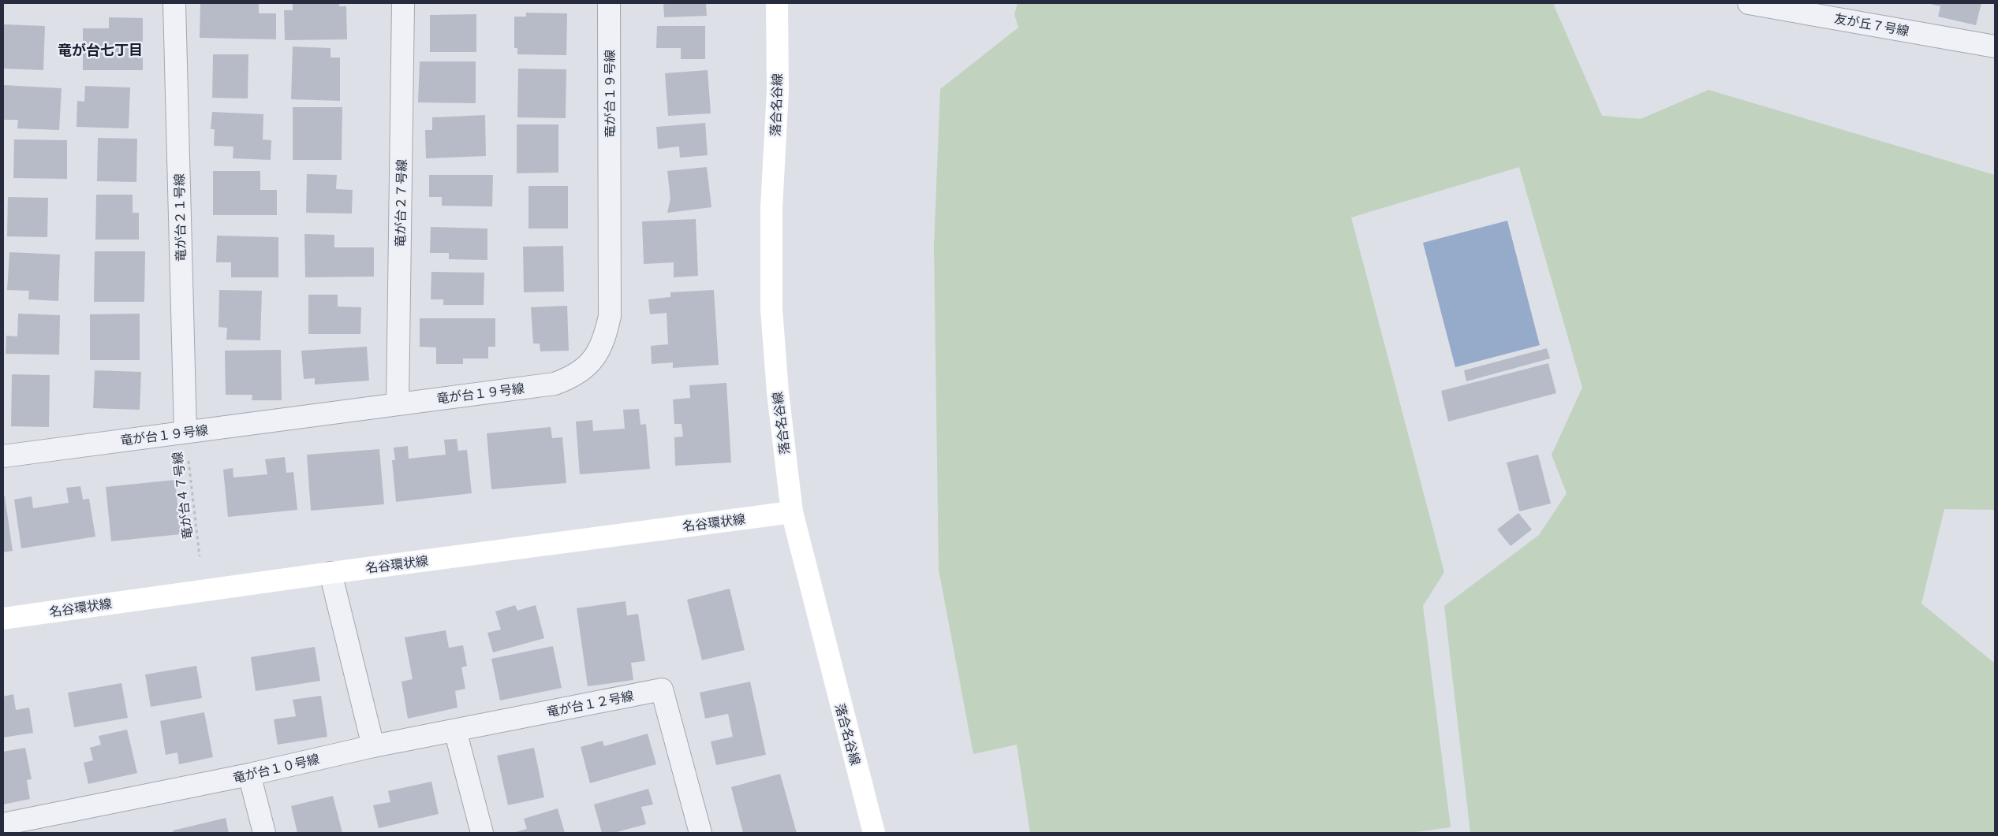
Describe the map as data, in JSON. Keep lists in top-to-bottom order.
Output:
{
  "streets": {
    "street": [
      "友が丘７号線",
      "竜が台１９号線",
      "落合名谷線",
      "竜が台２７号線",
      "竜が台２１号線",
      "名谷環状線",
      "竜が台１２号線",
      "竜が台１０号線"
    ],
    "path": ["竜が台４７号線"]
  },
  "crossings": [
    ["竜が台１９号線", "竜が台２７号線"],
    ["竜が台１９号線", "竜が台２１号線"],
    ["竜が台１９号線", "竜が台４７号線"],
    ["落合名谷線", "名谷環状線"],
    ["竜が台２１号線", "竜が台４７号線"],
    ["竜が台１２号線", "竜が台１０号線"]
  ],
  "districts": ["竜が台七丁目"]
}
